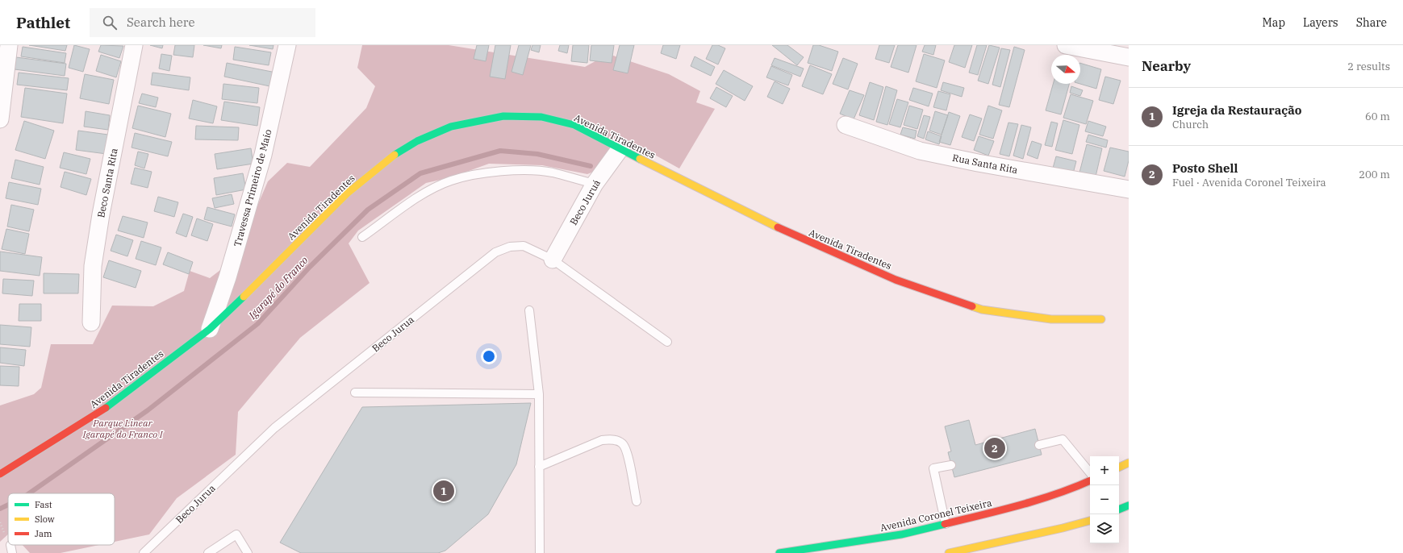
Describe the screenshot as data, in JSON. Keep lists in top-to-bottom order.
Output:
{
  "streets": {
    "main road": ["Avenida Tiradentes", "Avenida Coronel Teixeira"],
    "street": [
      "Rua Santa Rita",
      "Beco Santa Rita",
      "Travessa Primeiro de Maio",
      "Beco Juruá"
    ],
    "lane": ["Beco Jurua"]
  },
  "crossings": [
    ["Avenida Tiradentes", "Travessa Primeiro de Maio"],
    ["Avenida Tiradentes", "Beco Juruá"],
    ["Beco Juruá", "Beco Jurua"]
  ],
  "water": ["Igarapé do Franco"],
  "parks": ["Parque Linear Igarapé do Franco I"],
  "legend": ["Fast", "Slow", "Jam"],
  "north": "right",
  "page": {
    "header": "Pathlet",
    "search": "Search here",
    "nav": ["Map", "Layers", "Share"],
    "heading": ["Nearby", "2 results"],
    "list": [
      {
        "mark": "1",
        "name": "Igreja da Restauração",
        "note": "Church",
        "value": "60 m"
      },
      {
        "mark": "2",
        "name": "Posto Shell",
        "note": "Fuel · Avenida Coronel Teixeira",
        "value": "200 m"
      }
    ],
    "pins": ["2", "1"],
    "map_buttons": ["+", "−"]
  }
}
